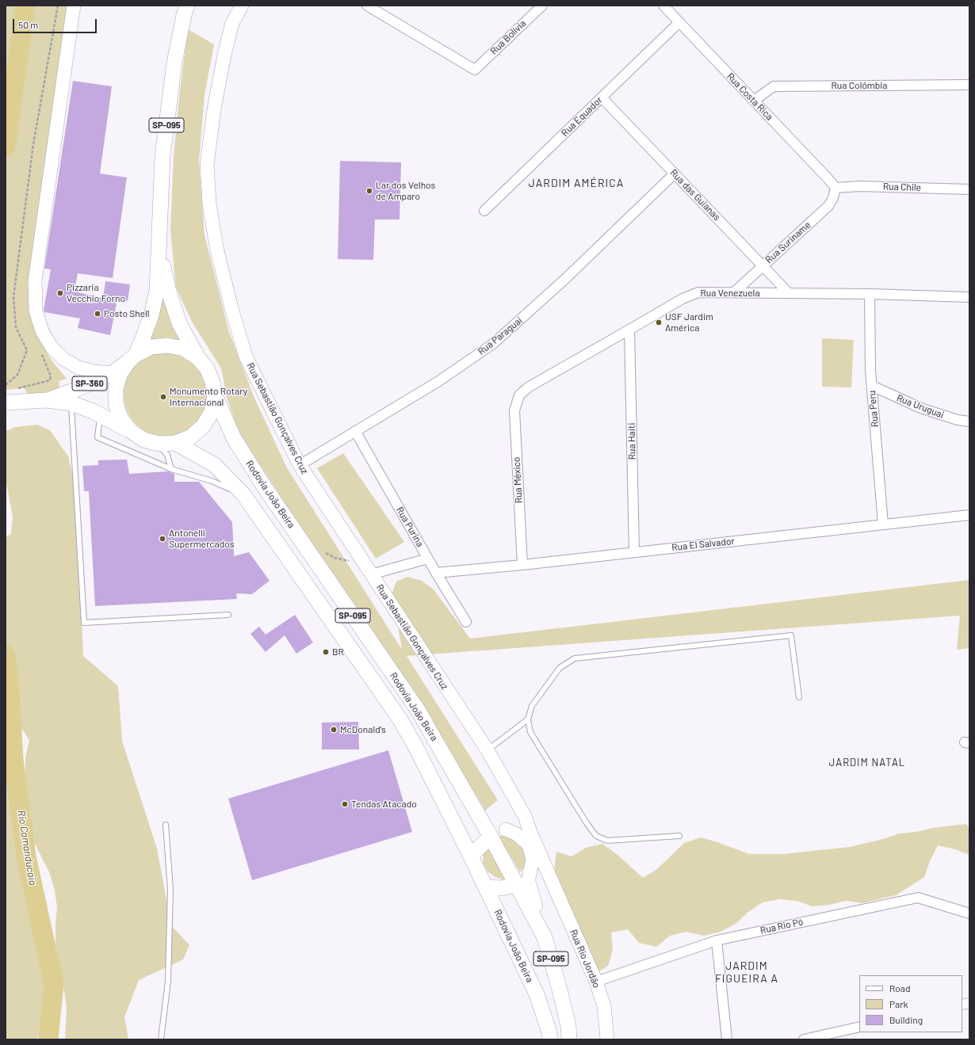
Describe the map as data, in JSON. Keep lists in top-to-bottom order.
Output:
{
  "streets": {
    "main road": ["SP-095", "SP-360", "Rodovia João Beira"],
    "street": [
      "Rua Bolívia",
      "Rua Colômbia",
      "Rua Costa Rica",
      "Rua Equador",
      "Rua Chile",
      "Rua das Guianas",
      "Rua Suriname",
      "Rua Venezuela",
      "Rua Paraguai",
      "Rua Uruguai",
      "Rua Peru",
      "Rua Sebastião Gonçalves Cruz",
      "Rua Haiti",
      "Rua México",
      "Rua Purina",
      "Rua El Salvador",
      "Rua Rio Pó",
      "Rua Rio Jordão"
    ]
  },
  "crossings": [
    ["Rua Colômbia", "Rua Costa Rica"],
    ["Rua Costa Rica", "Rua Equador"],
    ["Rua Costa Rica", "Rua Chile"],
    ["Rua Costa Rica", "Rua Suriname"],
    ["Rua Equador", "Rua das Guianas"],
    ["SP-095", "SP-360"],
    ["SP-095", "Rodovia João Beira"],
    ["Rua Chile", "Rua Suriname"],
    ["Rua das Guianas", "Rua Suriname"],
    ["Rua das Guianas", "Rua Venezuela"],
    ["Rua das Guianas", "Rua Paraguai"],
    ["Rua Suriname", "Rua Venezuela"],
    ["Rua Venezuela", "Rua Peru"],
    ["Rua Venezuela", "Rua Haiti"],
    ["Rua Venezuela", "Rua México"],
    ["Rua Paraguai", "Rua Sebastião Gonçalves Cruz"],
    ["Rua Paraguai", "Rua Purina"],
    ["SP-360", "Rodovia João Beira"],
    ["Rua Uruguai", "Rua Peru"],
    ["Rua Peru", "Rua El Salvador"],
    ["Rua Sebastião Gonçalves Cruz", "Rua Rio Jordão"],
    ["Rua Haiti", "Rua El Salvador"],
    ["Rua México", "Rua El Salvador"],
    ["Rua Purina", "Rua El Salvador"],
    ["Rua Rio Pó", "Rua Rio Jordão"]
  ],
  "districts": ["JARDIM AMÉRICA", "JARDIM NATAL", "JARDIM FIGUEIRA A"],
  "water": ["Rio Camanducaia"],
  "places": [
    "Lar dos Velhos de Amparo",
    "Pizzaria Vecchio Forno",
    "Posto Shell",
    "USF Jardim América",
    "Monumento Rotary Internacional",
    "Antonelli Supermercados",
    "BR",
    "McDonald's",
    "Tendas Atacado"
  ],
  "legend": ["Road", "Park", "Building"],
  "scale_bar": "50 m"
}
